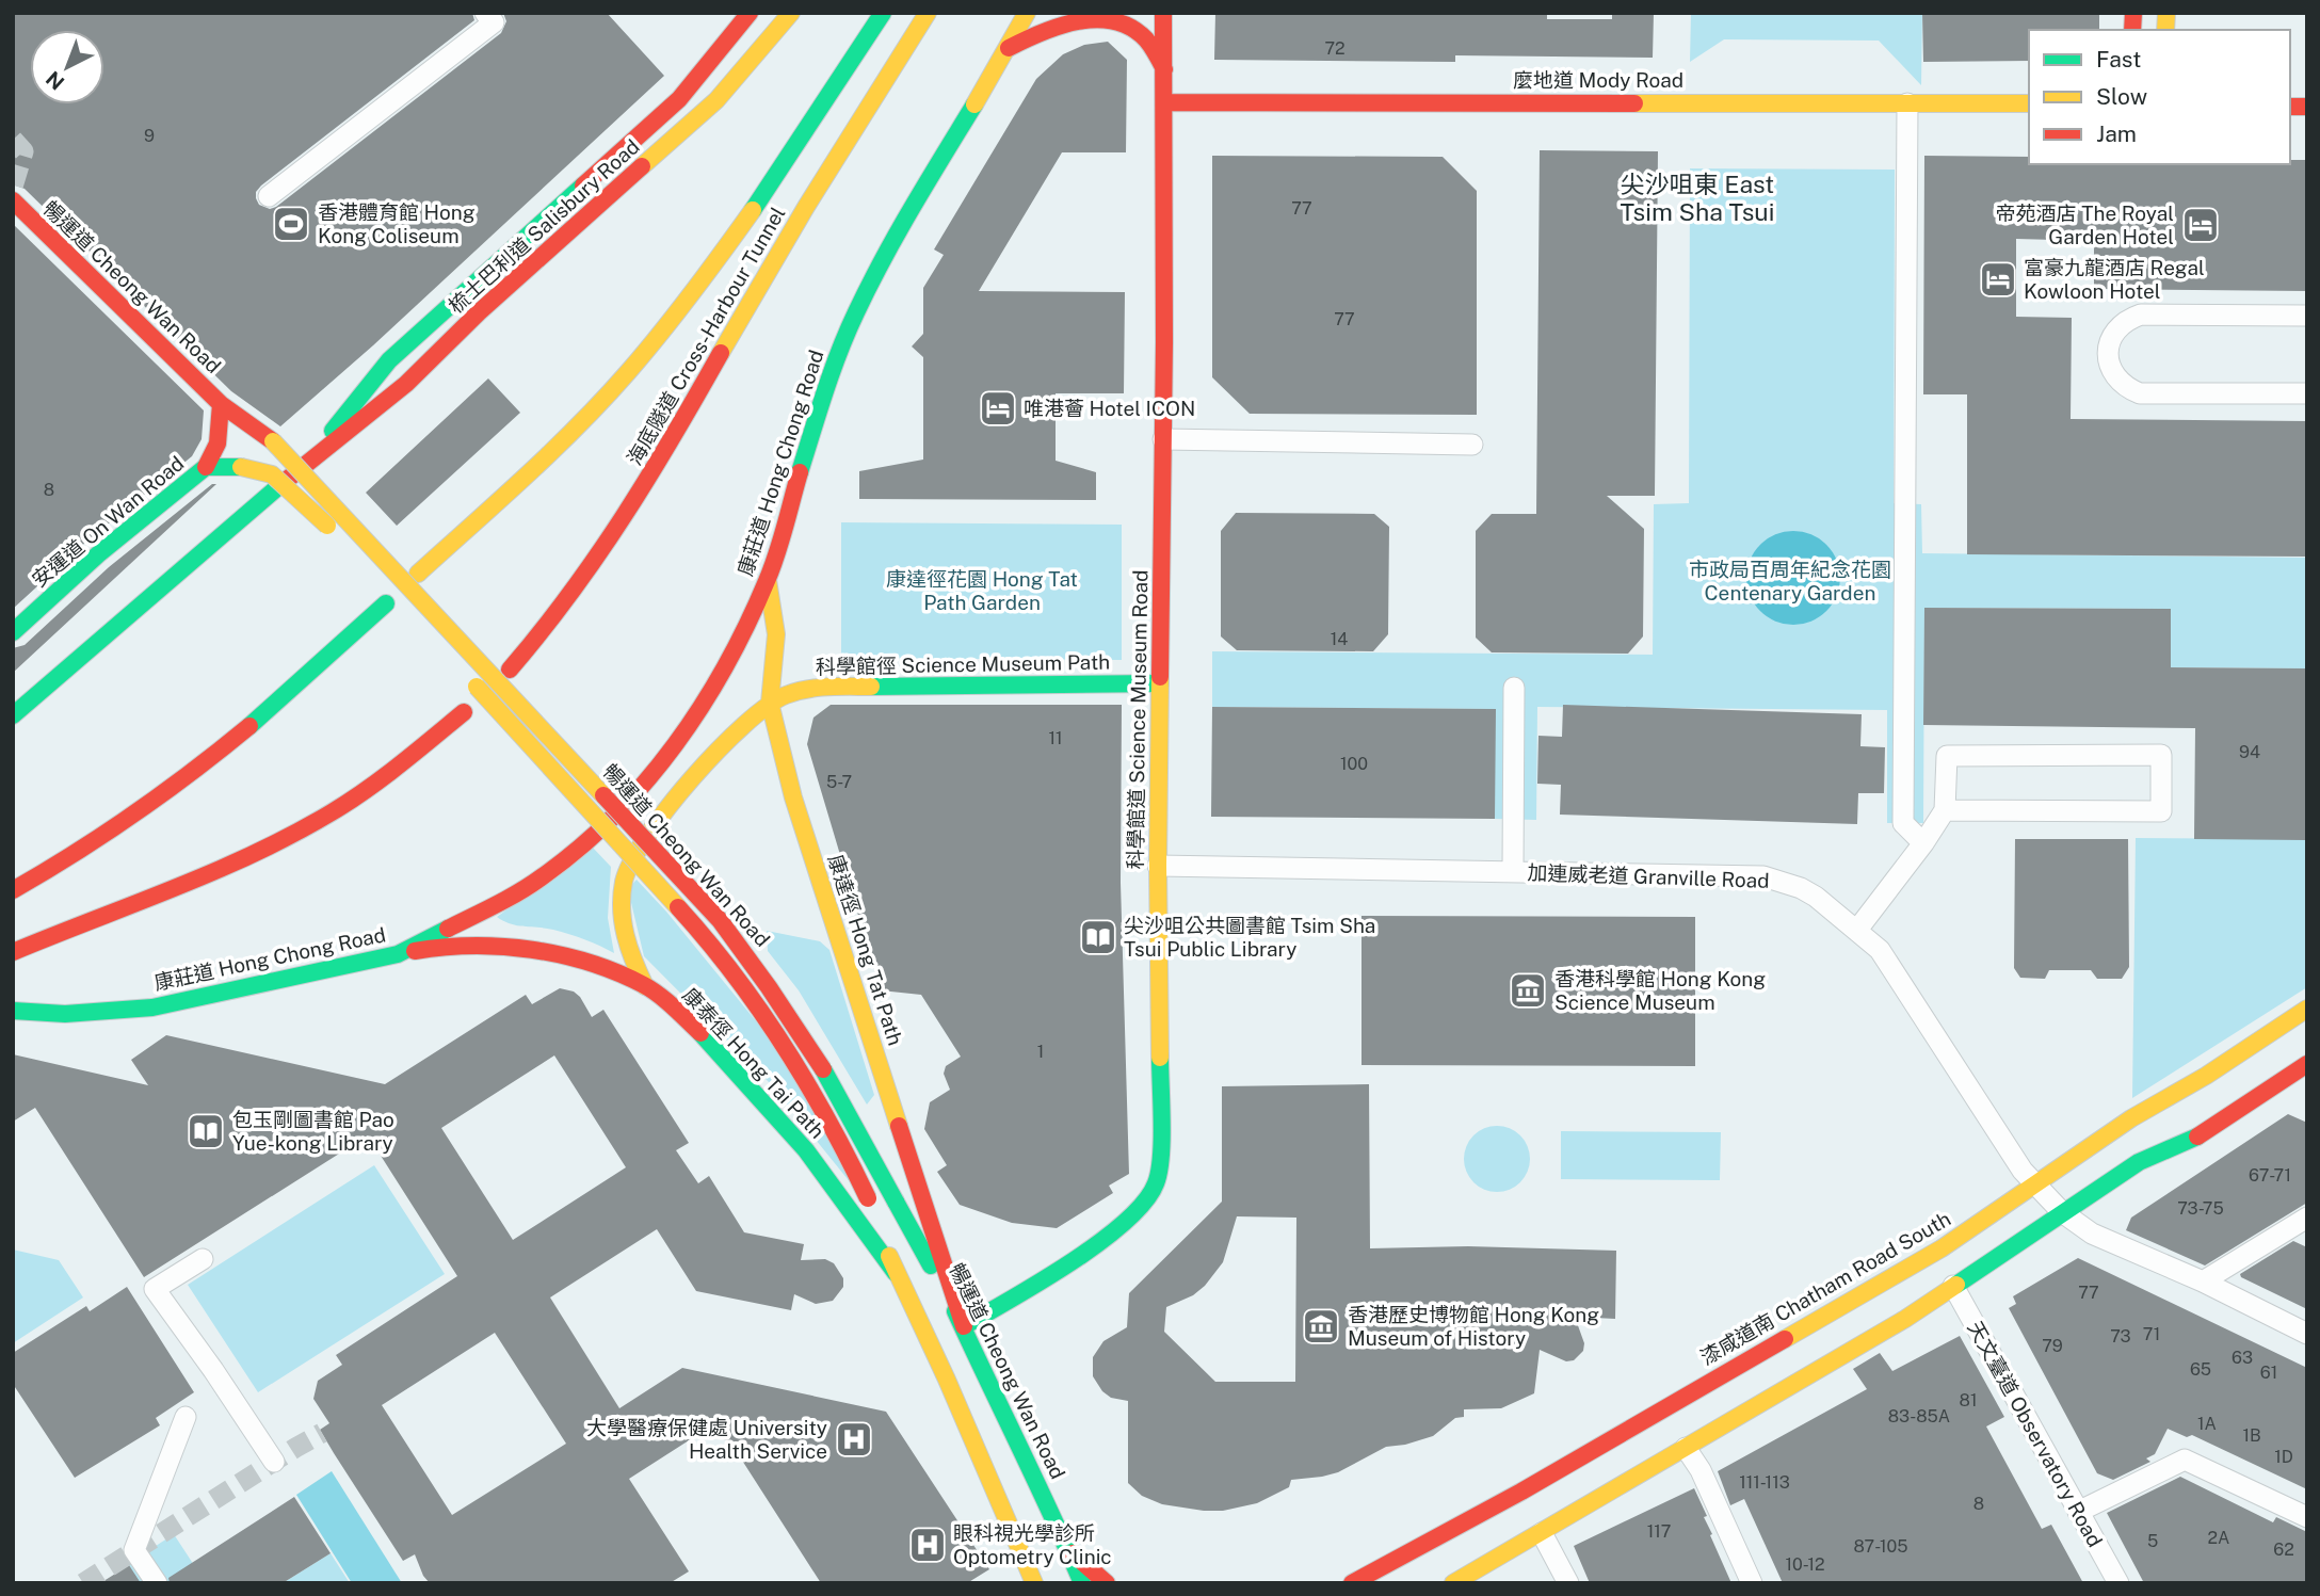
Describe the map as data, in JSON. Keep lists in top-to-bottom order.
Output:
{
  "streets": {
    "main road": [
      "麼地道 Mody Road",
      "梳士巴利道 Salisbury Road",
      "暢運道 Cheong Wan Road",
      "海底隧道 Cross-Harbour Tunnel",
      "康莊道 Hong Chong Road",
      "安運道 On Wan Road",
      "科學館徑 Science Museum Path",
      "科學館道 Science Museum Road",
      "康達徑 Hong Tat Path",
      "康泰徑 Hong Tai Path",
      "漆咸道南 Chatham Road South"
    ],
    "street": ["加連威老道 Granville Road", "天文臺道 Observatory Road"]
  },
  "crossings": [
    ["麼地道 Mody Road", "科學館道 Science Museum Road"],
    ["暢運道 Cheong Wan Road", "安運道 On Wan Road"],
    ["暢運道 Cheong Wan Road", "科學館道 Science Museum Road"],
    ["暢運道 Cheong Wan Road", "康達徑 Hong Tat Path"],
    ["暢運道 Cheong Wan Road", "康泰徑 Hong Tai Path"],
    ["康莊道 Hong Chong Road", "康達徑 Hong Tat Path"],
    ["康莊道 Hong Chong Road", "康泰徑 Hong Tai Path"],
    ["科學館徑 Science Museum Path", "科學館道 Science Museum Road"],
    ["科學館徑 Science Museum Path", "康達徑 Hong Tat Path"],
    ["科學館徑 Science Museum Path", "康泰徑 Hong Tai Path"],
    ["科學館道 Science Museum Road", "加連威老道 Granville Road"],
    ["科學館道 Science Museum Road", "康達徑 Hong Tat Path"],
    ["加連威老道 Granville Road", "漆咸道南 Chatham Road South"]
  ],
  "districts": ["尖沙咀東 East Tsim Sha Tsui"],
  "parks": ["市政局百周年紀念花園 Centenary Garden", "康達徑花園 Hong Tat Path Garden"],
  "places": {
    "sports": ["香港體育館 Hong Kong Coliseum"],
    "hotel": ["帝苑酒店 The Royal Garden Hotel", "富豪九龍酒店 Regal Kowloon Hotel", "唯港薈 Hotel ICON"],
    "library": ["尖沙咀公共圖書館 Tsim Sha Tsui Public Library", "包玉剛圖書館 Pao Yue-kong Library"],
    "museum": ["香港科學館 Hong Kong Science Museum", "香港歷史博物館 Hong Kong Museum of History"],
    "hospital": ["大學醫療保健處 University Health Service", "眼科視光學診所 Optometry Clinic"]
  },
  "house_numbers": [
    "72",
    "9",
    "77",
    "77",
    "8",
    "14",
    "11",
    "94",
    "100",
    "5-7",
    "1",
    "67-71",
    "73-75",
    "77",
    "71",
    "73",
    "79",
    "63",
    "65",
    "61",
    "81",
    "83-85A",
    "1A",
    "1B",
    "1D",
    "111-113",
    "8",
    "117",
    "2A",
    "5",
    "87-105",
    "62",
    "10-12"
  ],
  "legend": ["Fast", "Slow", "Jam"],
  "north": "bottom left"
}
